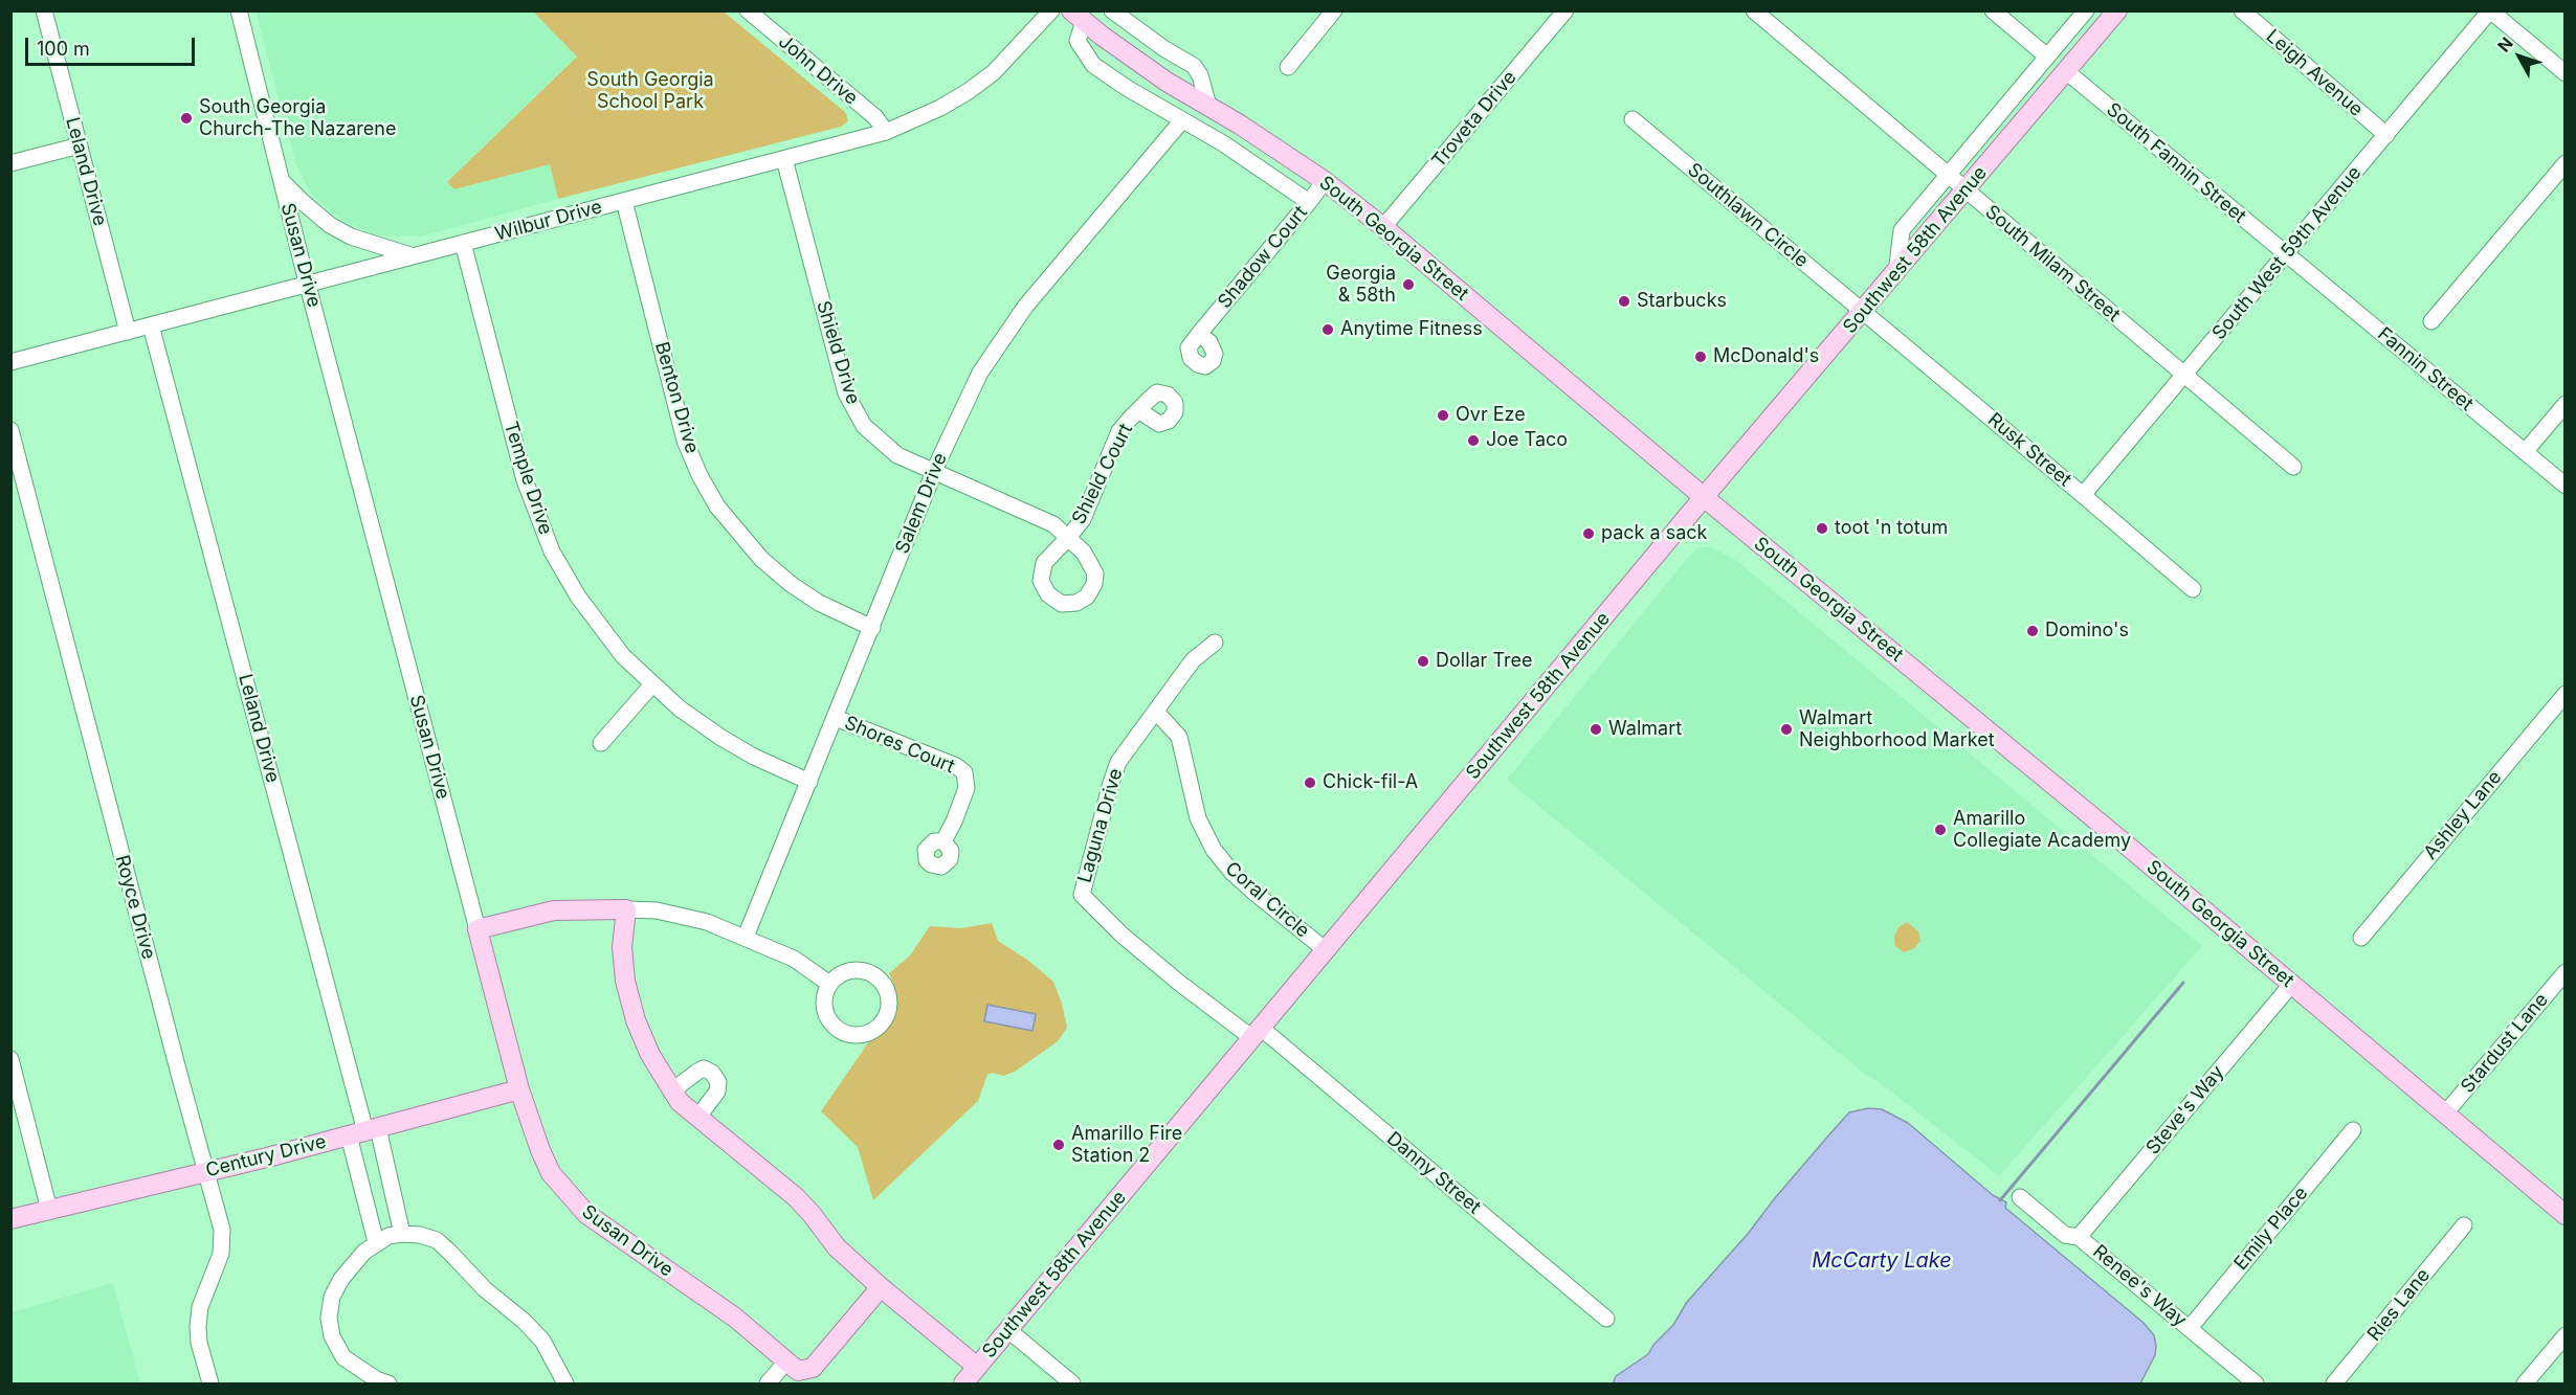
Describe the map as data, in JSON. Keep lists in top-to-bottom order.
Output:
{
  "streets": {
    "main road": [
      "South Georgia Street",
      "Southwest 58th Avenue",
      "Susan Drive",
      "Century Drive"
    ],
    "street": [
      "John Drive",
      "Leigh Avenue",
      "Troveta Drive",
      "South Fannin Street",
      "Leland Drive",
      "Southlawn Circle",
      "Wilbur Drive",
      "South West 59th Avenue",
      "Shadow Court",
      "South Milam Street",
      "Shield Drive",
      "Fannin Street",
      "Benton Drive",
      "Rusk Street",
      "Shield Court",
      "Temple Drive",
      "Salem Drive",
      "Shores Court",
      "Ashley Lane",
      "Laguna Drive",
      "Coral Circle",
      "Royce Drive",
      "Stardust Lane",
      "Steve's Way",
      "Danny Street",
      "Emily Place",
      "Renee's Way",
      "Ries Lane"
    ]
  },
  "crossings": [
    ["John Drive", "Wilbur Drive"],
    ["Leigh Avenue", "South West 59th Avenue"],
    ["Troveta Drive", "South Georgia Street"],
    ["South Fannin Street", "Southwest 58th Avenue"],
    ["South Fannin Street", "South West 59th Avenue"],
    ["South Fannin Street", "Fannin Street"],
    ["Leland Drive", "Wilbur Drive"],
    ["Leland Drive", "Century Drive"],
    ["Southlawn Circle", "Southwest 58th Avenue"],
    ["Southlawn Circle", "Rusk Street"],
    ["Wilbur Drive", "Susan Drive"],
    ["Wilbur Drive", "Shield Drive"],
    ["Wilbur Drive", "Benton Drive"],
    ["Wilbur Drive", "Temple Drive"],
    ["South Georgia Street", "Southwest 58th Avenue"],
    ["South Georgia Street", "Shadow Court"],
    ["South Georgia Street", "Stardust Lane"],
    ["South Georgia Street", "Steve's Way"],
    ["Southwest 58th Avenue", "South Milam Street"],
    ["Southwest 58th Avenue", "Rusk Street"],
    ["Southwest 58th Avenue", "Laguna Drive"],
    ["Southwest 58th Avenue", "Coral Circle"],
    ["Southwest 58th Avenue", "Danny Street"],
    ["South West 59th Avenue", "South Milam Street"],
    ["South West 59th Avenue", "Fannin Street"],
    ["South West 59th Avenue", "Rusk Street"],
    ["Susan Drive", "Century Drive"],
    ["Shield Drive", "Shield Court"],
    ["Shield Drive", "Salem Drive"],
    ["Benton Drive", "Salem Drive"],
    ["Temple Drive", "Salem Drive"],
    ["Salem Drive", "Shores Court"],
    ["Laguna Drive", "Coral Circle"],
    ["Laguna Drive", "Danny Street"],
    ["Royce Drive", "Century Drive"],
    ["Steve's Way", "Renee's Way"],
    ["Emily Place", "Renee's Way"]
  ],
  "water": ["McCarty Lake"],
  "parks": ["South Georgia School Park"],
  "places": [
    "South Georgia Church-The Nazarene",
    "Georgia & 58th",
    "Starbucks",
    "Anytime Fitness",
    "McDonald's",
    "Ovr Eze",
    "Joe Taco",
    "toot 'n totum",
    "pack a sack",
    "Domino's",
    "Dollar Tree",
    "Walmart",
    "Walmart Neighborhood Market",
    "Chick-fil-A",
    "Amarillo Collegiate Academy",
    "Amarillo Fire Station 2"
  ],
  "scale_bar": "100 m",
  "north": "top left"
}
